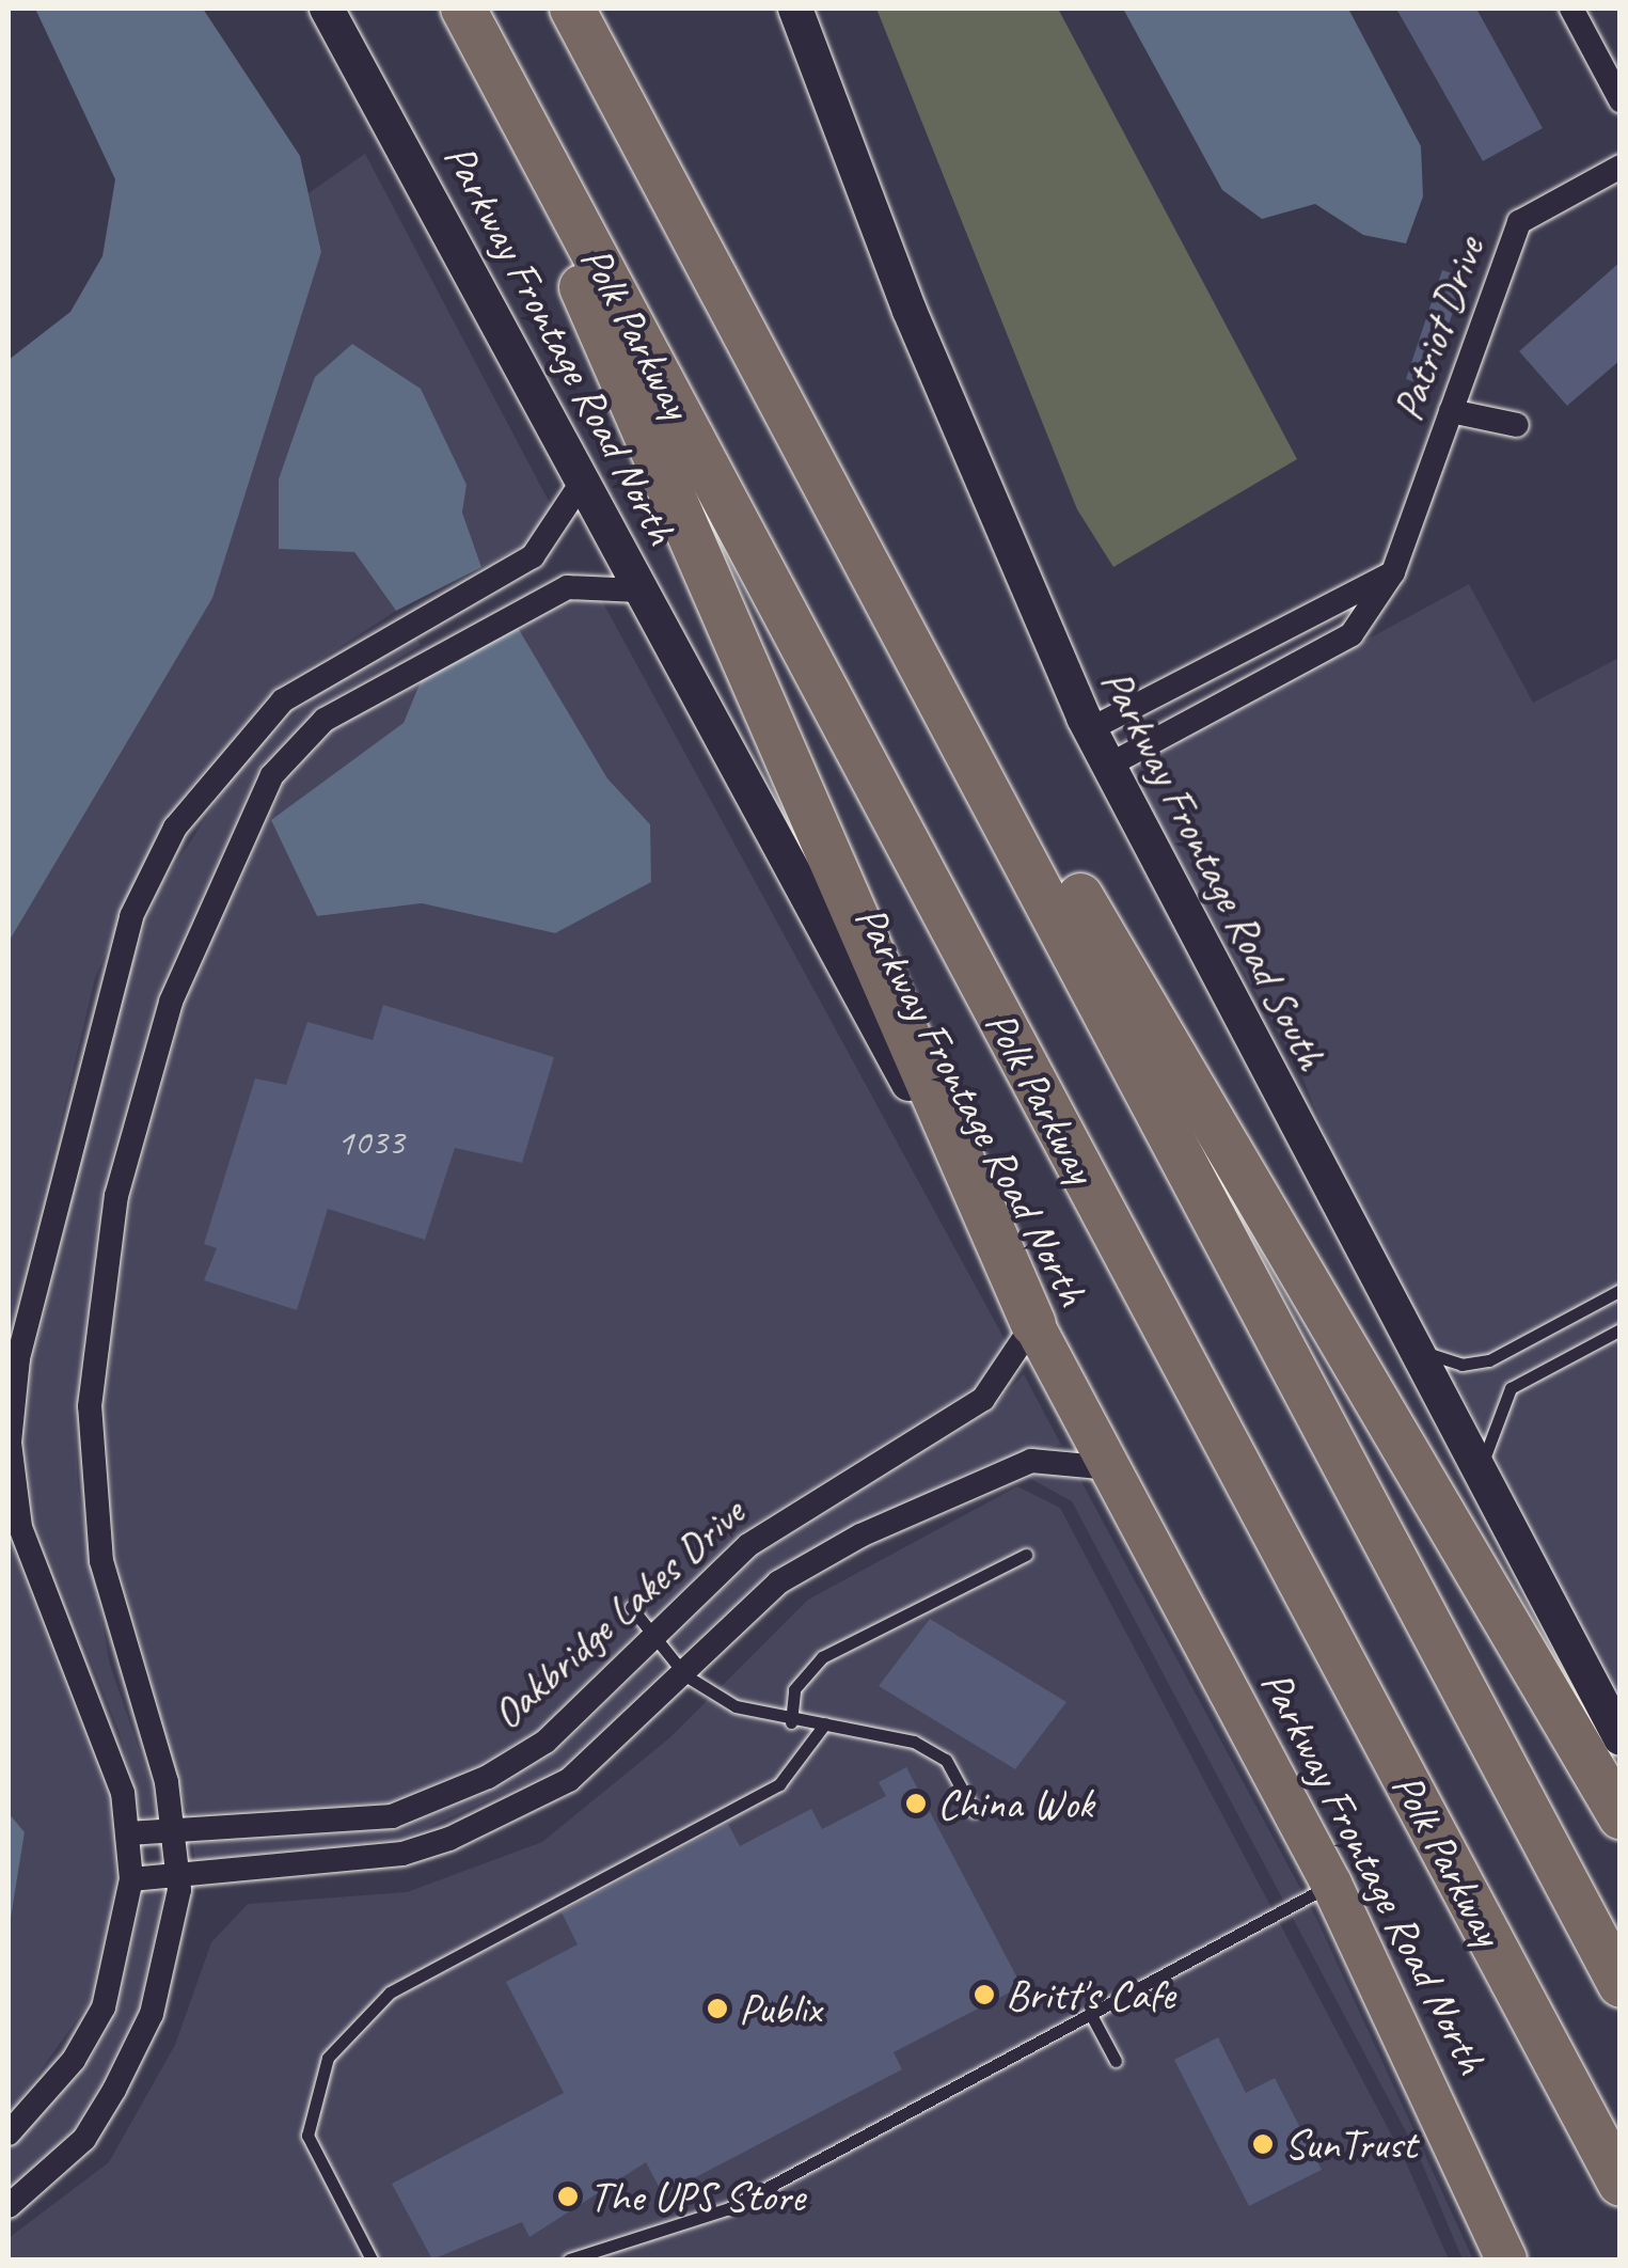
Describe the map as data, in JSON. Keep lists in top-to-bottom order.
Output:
{
  "streets": {
    "highway": ["Polk Parkway"],
    "main road": ["Parkway Frontage Road North", "Parkway Frontage Road South"],
    "street": ["Patriot Drive", "Oakbridge Lakes Drive"]
  },
  "crossings": [
    ["Patriot Drive", "Parkway Frontage Road South"],
    ["Parkway Frontage Road North", "Oakbridge Lakes Drive"]
  ],
  "places": [
    "China Wok",
    "Britt's Cafe",
    "Publix",
    "SunTrust",
    "The UPS Store"
  ],
  "house_numbers": ["1033"]
}
